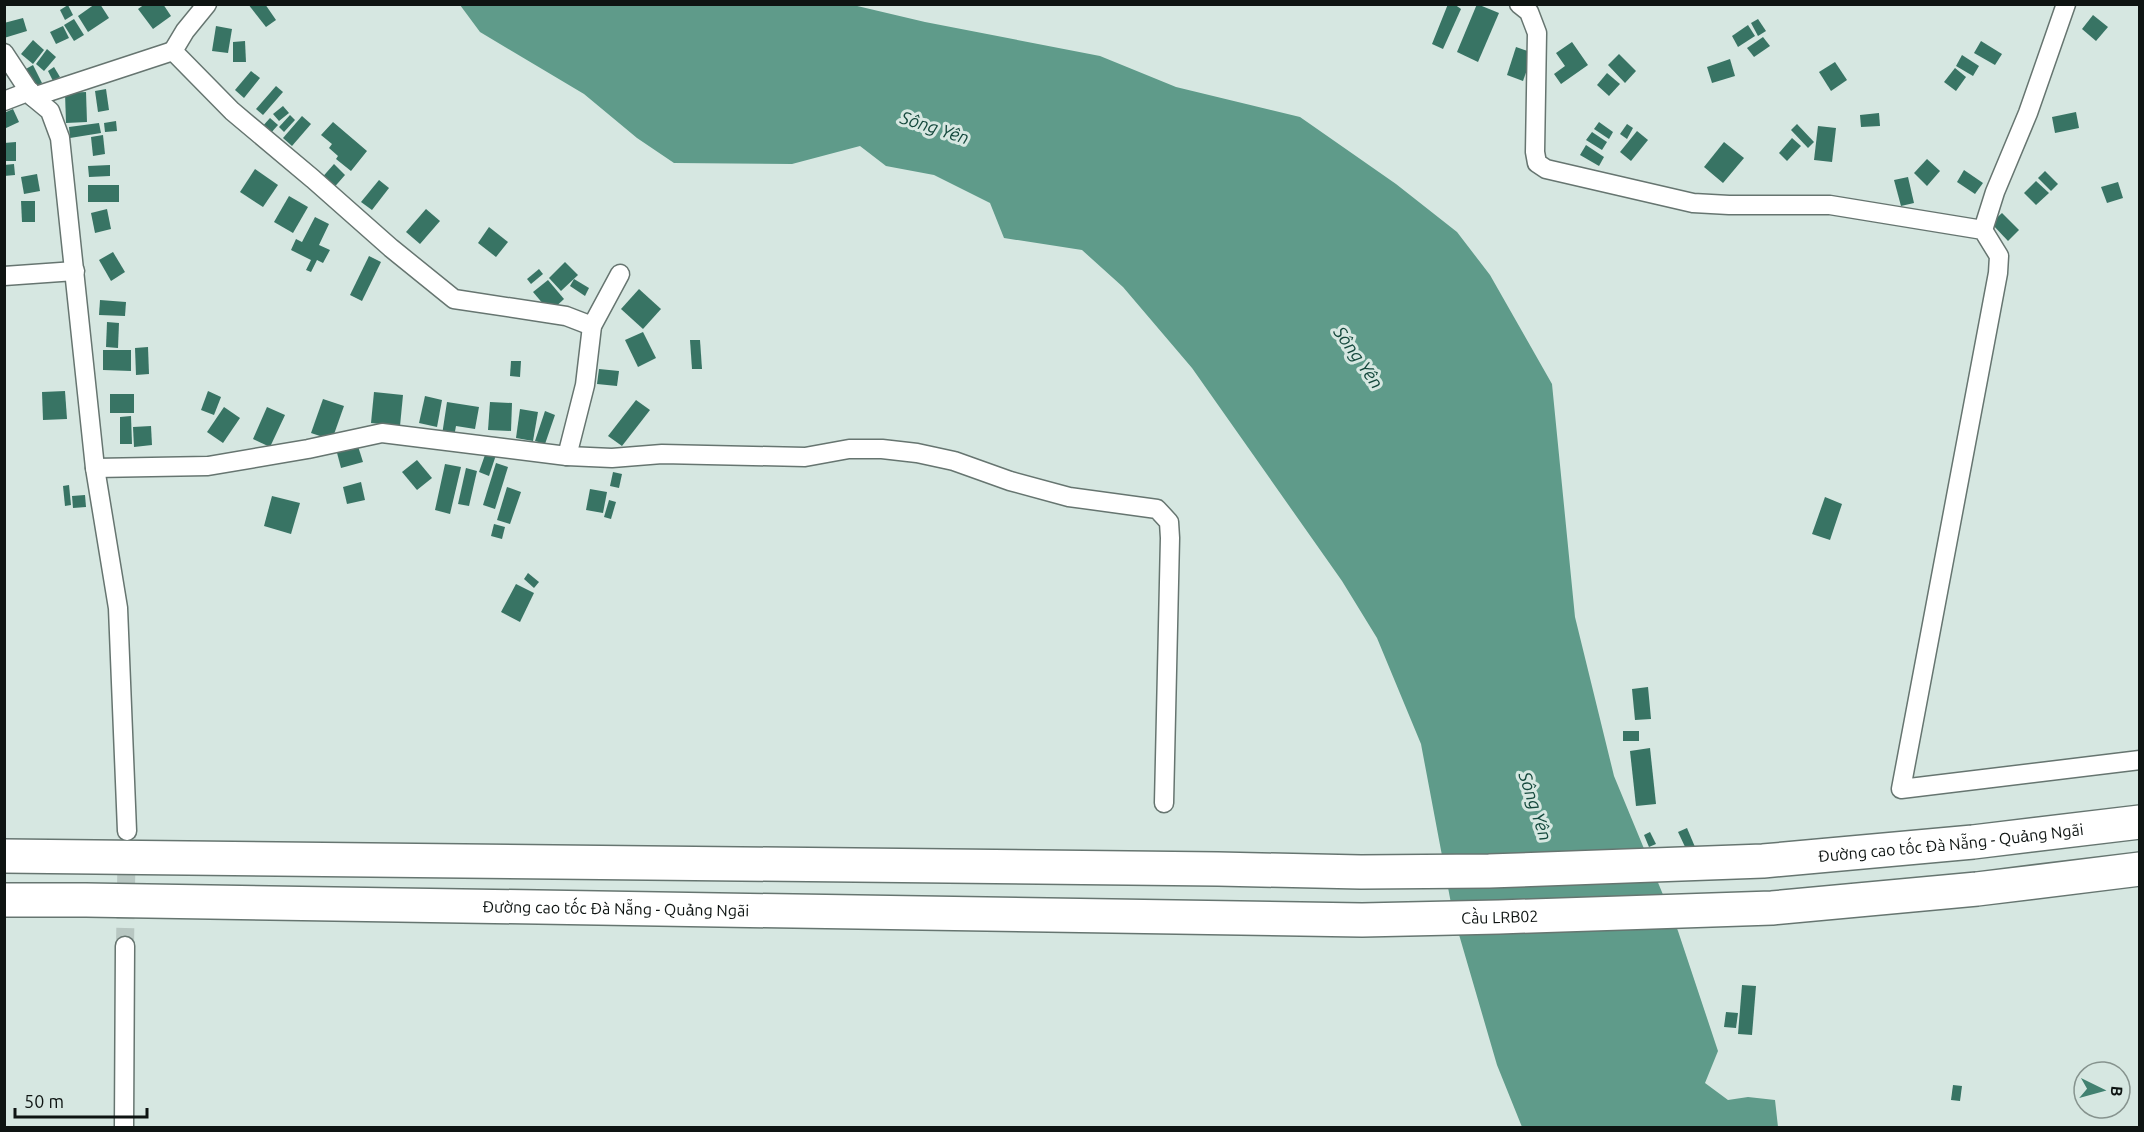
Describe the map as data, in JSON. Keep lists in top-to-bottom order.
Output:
{
  "streets": {
    "highway": ["Đường cao tốc Đà Nẵng - Quảng Ngãi", "Cầu LRB02"]
  },
  "crossings": [
    ["Đường cao tốc Đà Nẵng - Quảng Ngãi", "Cầu LRB02"]
  ],
  "water": ["Sông Yên"],
  "scale_bar": "50 m",
  "north": "right"
}
